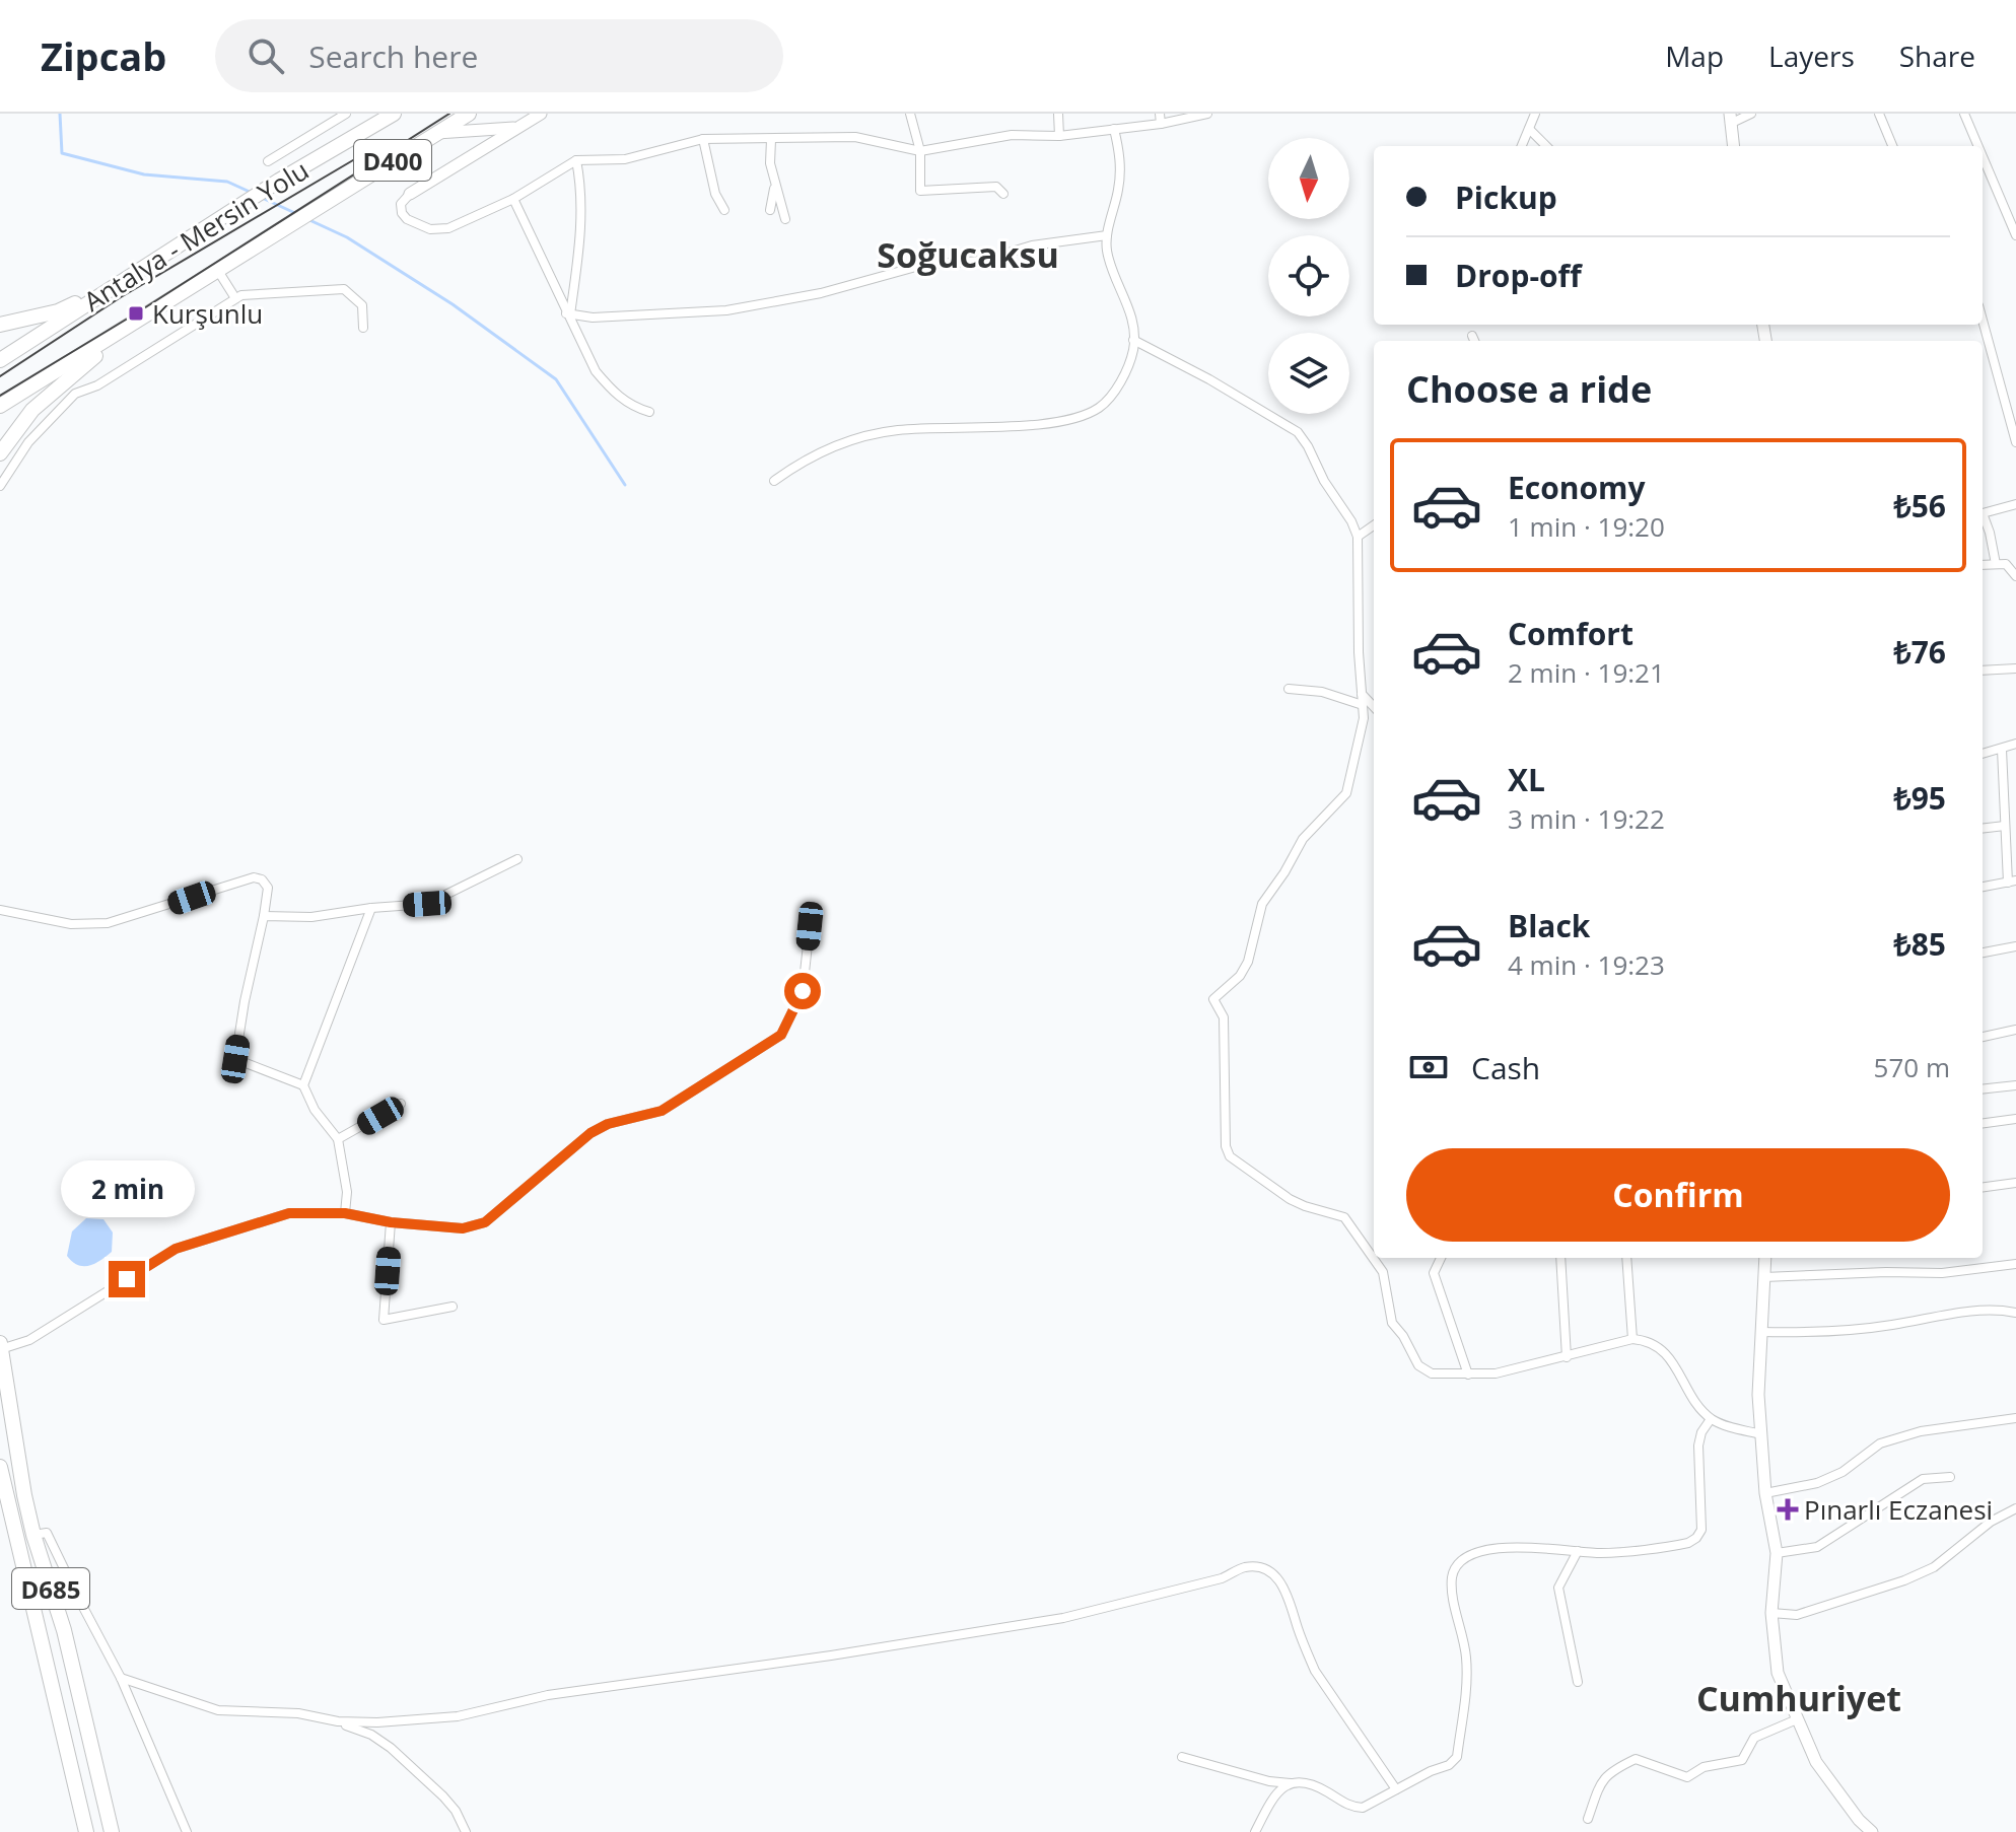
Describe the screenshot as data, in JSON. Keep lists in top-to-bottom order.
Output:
{
  "streets": {
    "highway": ["D400", "Antalya - Mersin Yolu", "D685"]
  },
  "districts": ["Soğucaksu", "Cumhuriyet"],
  "places": {
    "transit": ["Kurşunlu"],
    "health": ["Pınarlı Eczanesi"]
  },
  "north": "bottom",
  "page": {
    "header": "Zipcab",
    "search": "Search here",
    "nav": ["Map", "Layers", "Share"],
    "banner": ["Pickup", "Drop-off"],
    "heading": "Choose a ride",
    "list": [
      {
        "name": "Economy",
        "note": "1 min · 19:20",
        "value": "₺56"
      },
      {
        "name": "Comfort",
        "note": "2 min · 19:21",
        "value": "₺76"
      },
      {
        "name": "XL",
        "note": "3 min · 19:22",
        "value": "₺95"
      },
      {
        "name": "Black",
        "note": "4 min · 19:23",
        "value": "₺85"
      }
    ],
    "pay": ["Cash", "570 m"],
    "buttons": "Confirm",
    "bubble": "2 min"
  }
}
